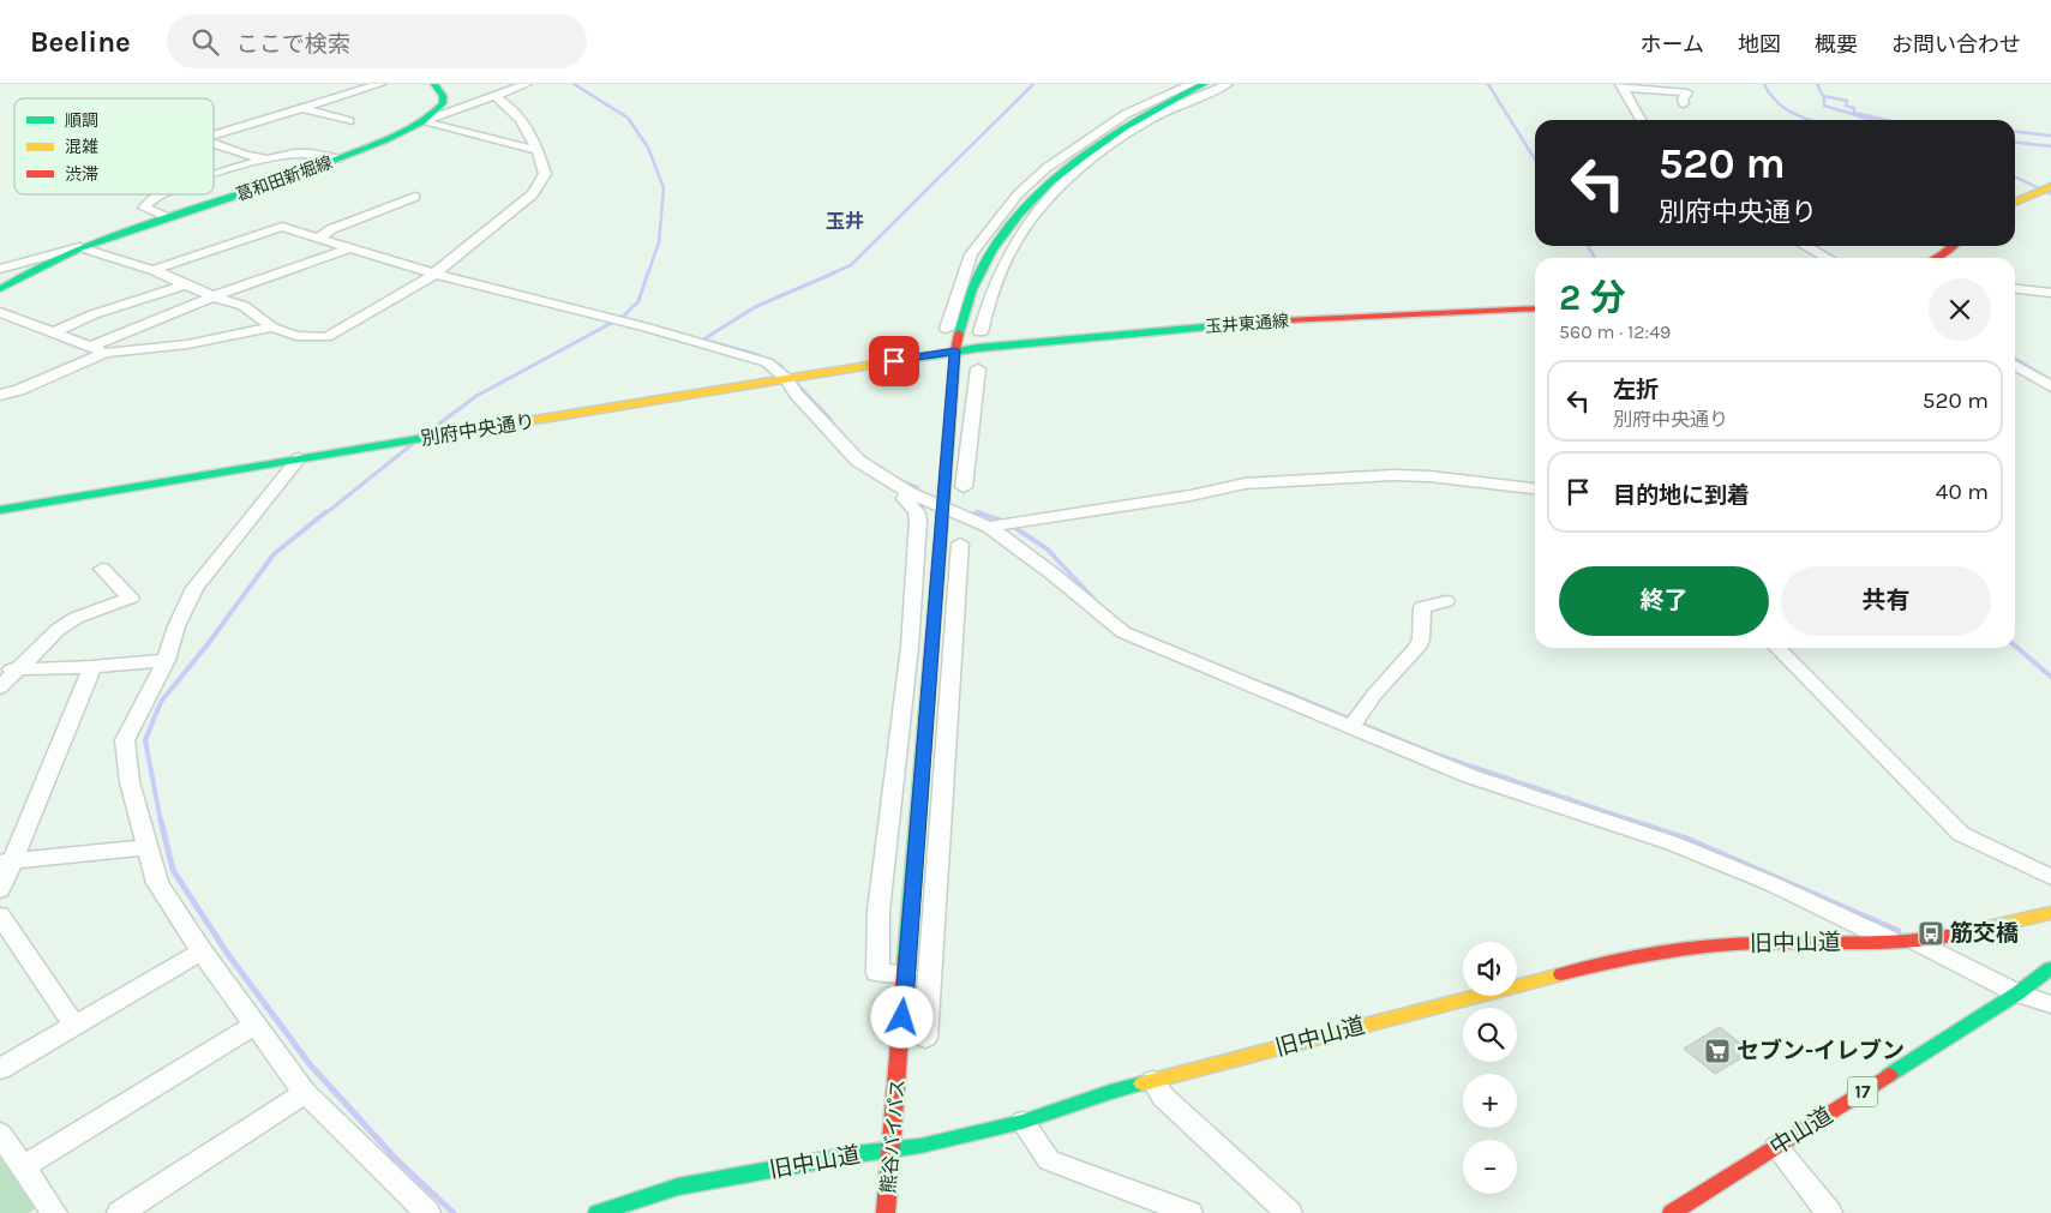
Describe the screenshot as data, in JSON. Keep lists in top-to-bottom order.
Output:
{
  "streets": {
    "main road": [
      "葛和田新堀線",
      "玉井東通線",
      "別府中央通り",
      "旧中山道",
      "17",
      "中山道",
      "熊谷バイパス"
    ]
  },
  "crossings": [
    ["玉井東通線", "別府中央通り"],
    ["玉井東通線", "熊谷バイパス"],
    ["別府中央通り", "熊谷バイパス"],
    ["旧中山道", "熊谷バイパス"]
  ],
  "districts": ["玉井"],
  "places": {
    "bus stop": ["筋交橋"],
    "supermarket": ["セブン-イレブン"]
  },
  "legend": ["順調", "混雑", "渋滞"],
  "page": {
    "header": "Beeline",
    "search": "ここで検索",
    "nav": [
      "ホーム",
      "地図",
      "概要",
      "お問い合わせ"
    ],
    "turn": ["520 m", "別府中央通り"],
    "heading": ["2 分", "560 m · 12:49"],
    "list": [
      {
        "name": "左折",
        "note": "別府中央通り",
        "value": "520 m"
      },
      {
        "name": "目的地に到着",
        "value": "40 m"
      }
    ],
    "buttons": ["終了", "共有"],
    "map_buttons": ["+", "−"]
  }
}
